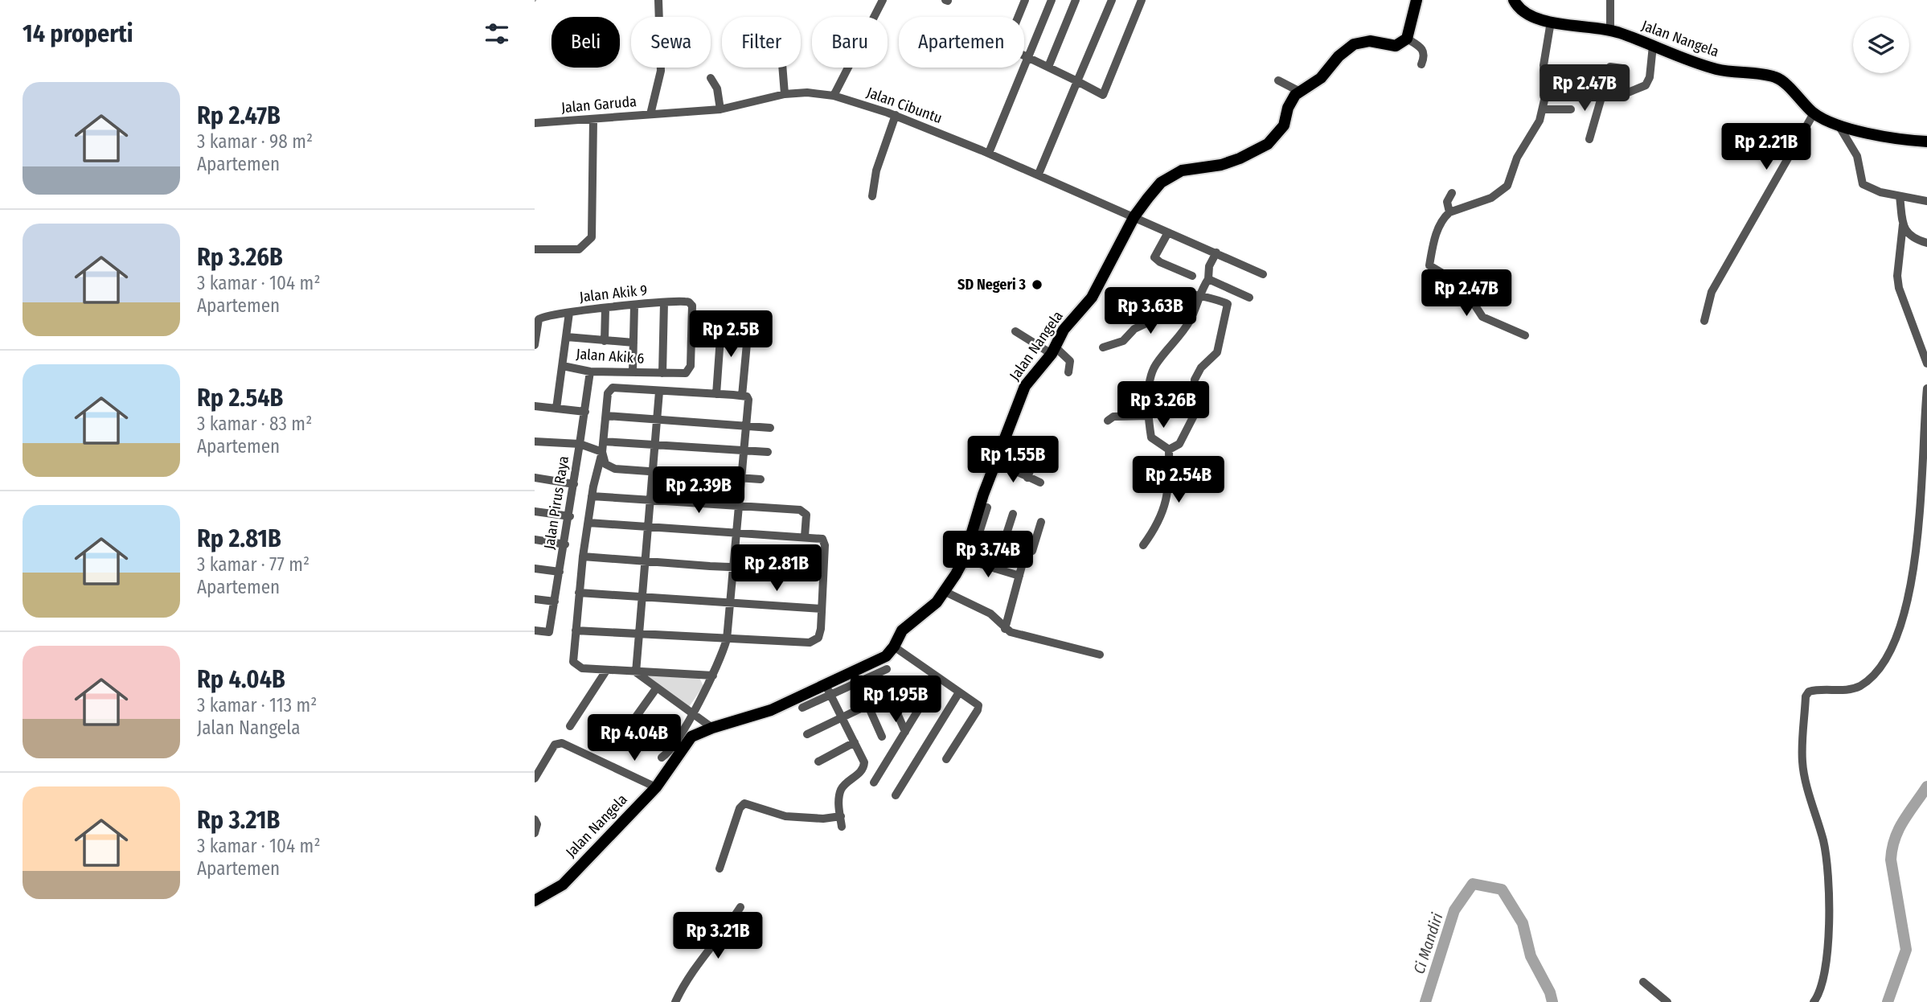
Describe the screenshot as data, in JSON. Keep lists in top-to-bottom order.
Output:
{
  "streets": {
    "main road": ["Jalan Nangela"],
    "street": [
      "Jalan Garuda",
      "Jalan Cibuntu",
      "Jalan Akik 9",
      "Jalan Akik 6",
      "Jalan Pirus Raya"
    ]
  },
  "crossings": [
    ["Jalan Nangela", "Jalan Cibuntu"],
    ["Jalan Garuda", "Jalan Cibuntu"],
    ["Jalan Akik 9", "Jalan Akik 6"],
    ["Jalan Akik 6", "Jalan Pirus Raya"]
  ],
  "water": ["Ci Mandiri"],
  "places": ["SD Negeri 3"],
  "page": {
    "heading": "14 properti",
    "chip": [
      "Beli",
      "Sewa",
      "Filter",
      "Baru",
      "Apartemen"
    ],
    "price": [
      "Rp 2.47B",
      "Rp 2.21B",
      "Rp 2.47B",
      "Rp 3.63B",
      "Rp 2.5B",
      "Rp 3.26B",
      "Rp 1.55B",
      "Rp 2.54B",
      "Rp 2.39B",
      "Rp 3.74B",
      "Rp 2.81B",
      "Rp 1.95B",
      "Rp 4.04B",
      "Rp 3.21B"
    ],
    "list": [
      {
        "name": "Rp 2.47B",
        "note": "3 kamar · 98 m² · Apartemen"
      },
      {
        "name": "Rp 3.26B",
        "note": "3 kamar · 104 m² · Apartemen"
      },
      {
        "name": "Rp 2.54B",
        "note": "3 kamar · 83 m² · Apartemen"
      },
      {
        "name": "Rp 2.81B",
        "note": "3 kamar · 77 m² · Apartemen"
      },
      {
        "name": "Rp 4.04B",
        "note": "3 kamar · 113 m² · Jalan Nangela"
      },
      {
        "name": "Rp 3.21B",
        "note": "3 kamar · 104 m² · Apartemen"
      }
    ]
  }
}
